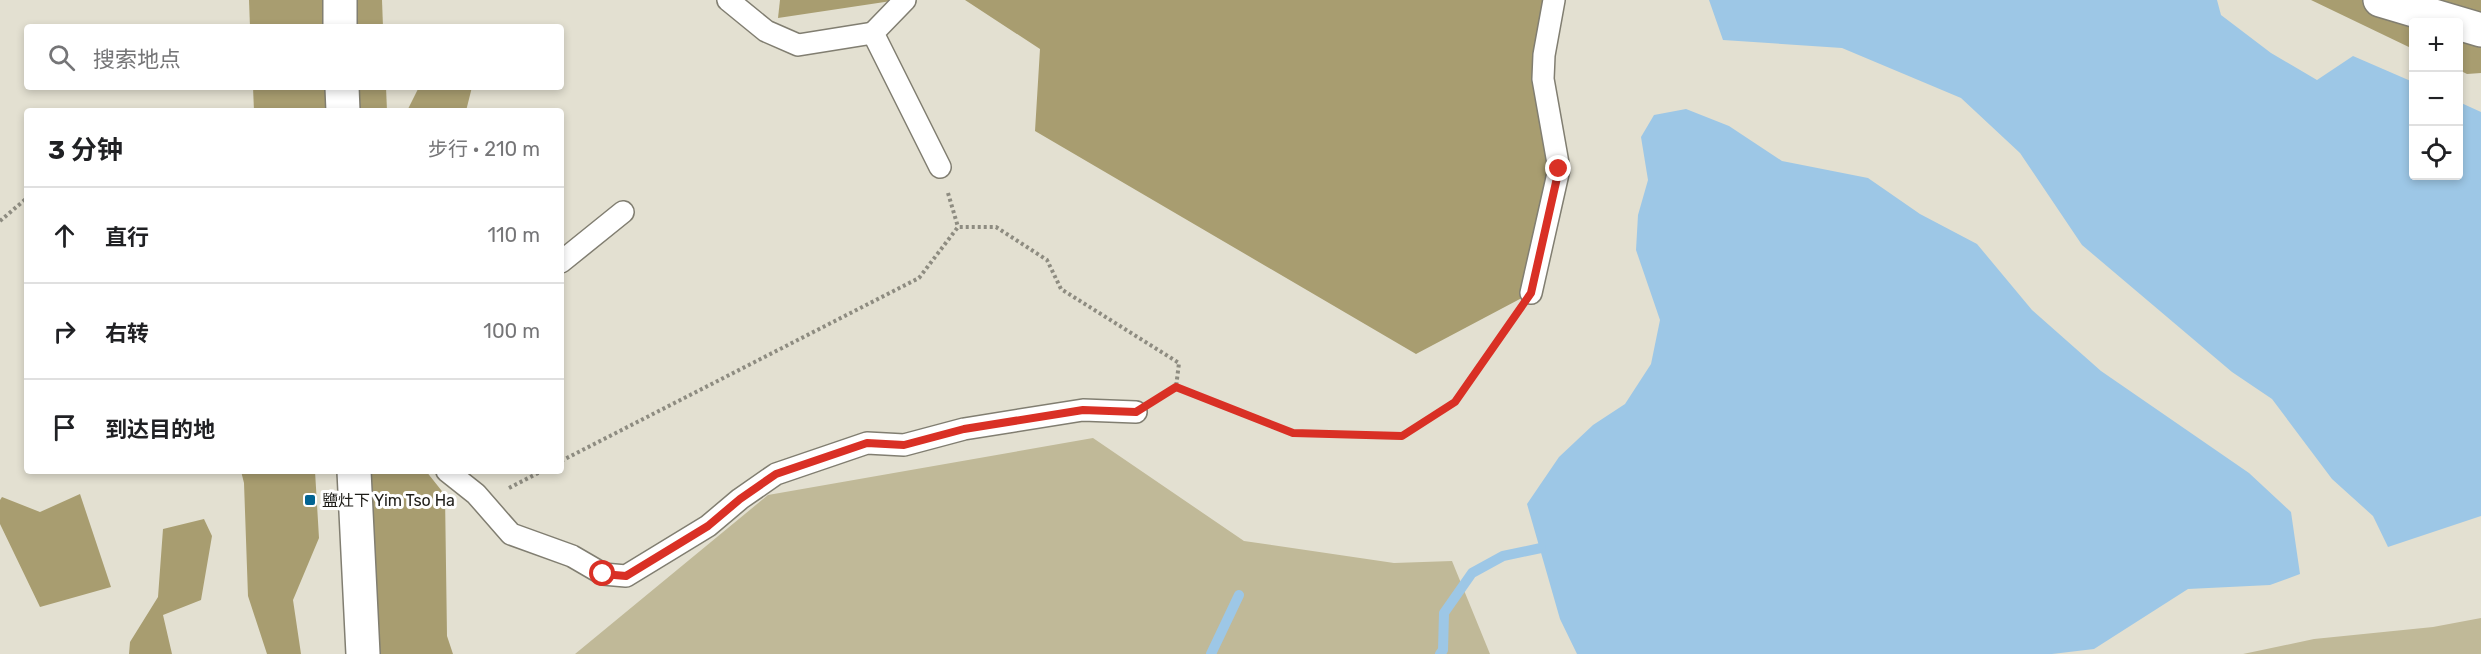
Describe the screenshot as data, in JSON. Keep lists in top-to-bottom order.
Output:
{
  "places": {
    "transit": ["鹽灶下 Yim Tso Ha"]
  },
  "page": {
    "map_buttons": ["+", "−"],
    "search": "搜索地点",
    "heading": ["3 分钟", "步行 · 210 m"],
    "list": [
      ["直行", "110 m"],
      ["右转", "100 m"],
      "到达目的地"
    ]
  }
}
